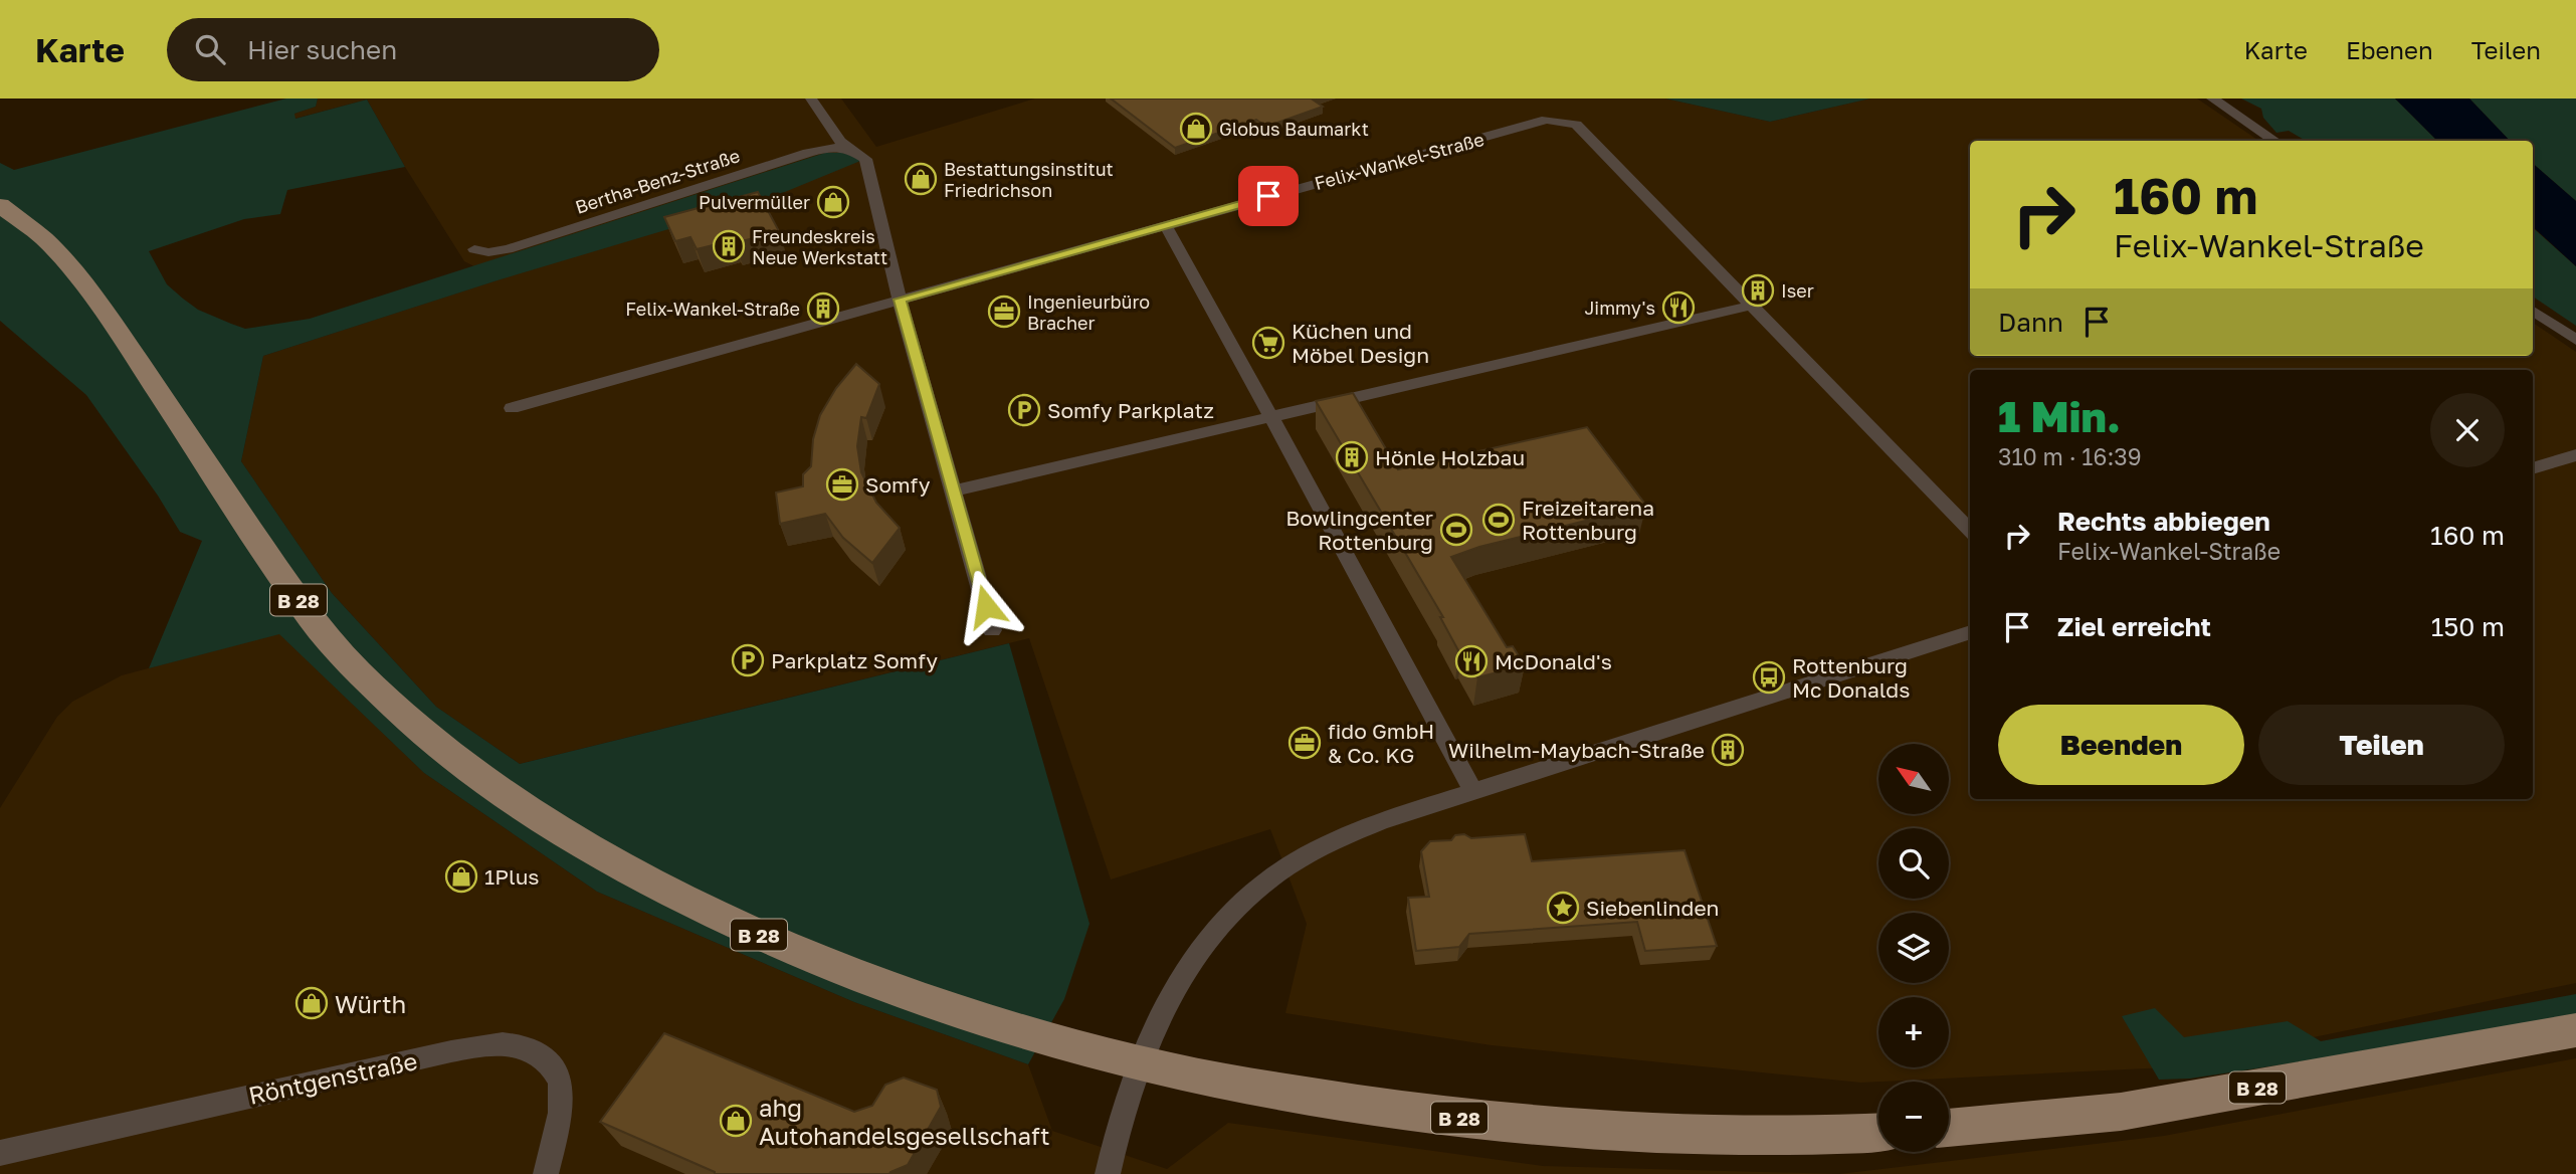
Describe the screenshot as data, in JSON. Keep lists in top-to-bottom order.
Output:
{
  "streets": {
    "main road": ["B 28"],
    "street": ["Felix-Wankel-Straße", "Bertha-Benz-Straße", "Röntgenstraße"]
  },
  "places": {
    "shop": [
      "Globus Baumarkt",
      "Bestattungsinstitut Friedrichson",
      "Pulvermüller",
      "1Plus",
      "Würth",
      "ahg Autohandelsgesellschaft"
    ],
    "building": [
      "Freundeskreis Neue Werkstatt",
      "Iser",
      "Felix-Wankel-Straße",
      "Hönle Holzbau",
      "Wilhelm-Maybach-Straße"
    ],
    "restaurant": ["Jimmy's", "McDonald's"],
    "office": ["Ingenieurbüro Bracher", "Somfy", "fido GmbH & Co. KG"],
    "supermarket": ["Küchen und Möbel Design"],
    "parking": ["Somfy Parkplatz", "Parkplatz Somfy"],
    "sports": ["Freizeitarena Rottenburg", "Bowlingcenter Rottenburg"],
    "bus stop": ["Rottenburg Mc Donalds"],
    "place": ["Siebenlinden"]
  },
  "north": "top left",
  "page": {
    "header": "Karte",
    "search": "Hier suchen",
    "nav": ["Karte", "Ebenen", "Teilen"],
    "turn": ["160 m", "Felix-Wankel-Straße"],
    "then": "Dann",
    "heading": ["1 Min.", "310 m · 16:39"],
    "list": [
      {
        "name": "Rechts abbiegen",
        "note": "Felix-Wankel-Straße",
        "value": "160 m"
      },
      {
        "name": "Ziel erreicht",
        "value": "150 m"
      }
    ],
    "buttons": ["Beenden", "Teilen"],
    "map_buttons": ["+", "−"]
  }
}
